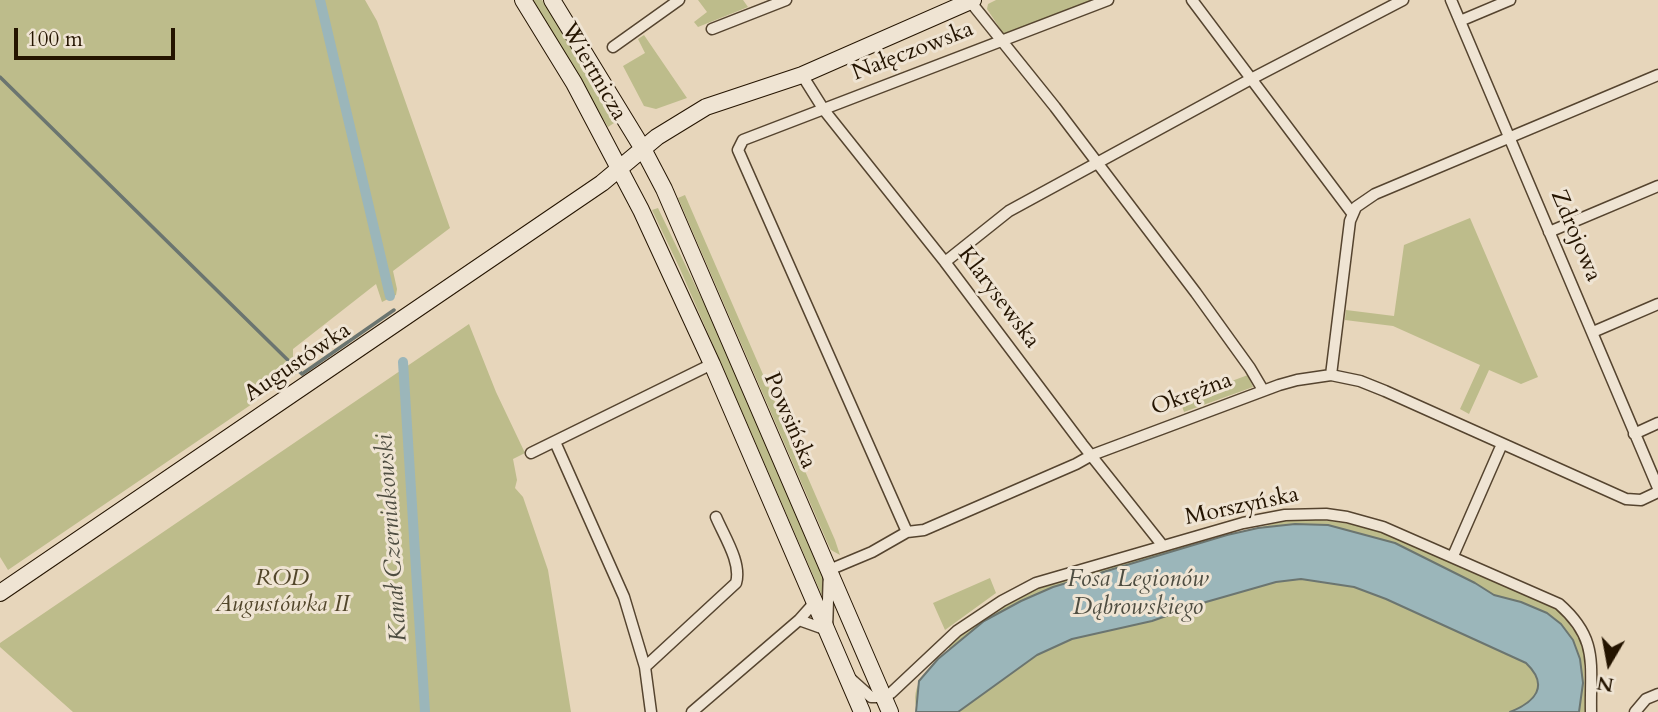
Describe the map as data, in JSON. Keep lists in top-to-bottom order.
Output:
{
  "streets": {
    "main road": [
      "Nałęczowska",
      "Wiertnicza",
      "Augustówka",
      "Powsińska"
    ],
    "street": [
      "Zdrojowa",
      "Klarysewska",
      "Okrężna",
      "Morszyńska"
    ]
  },
  "crossings": [
    ["Nałęczowska", "Wiertnicza"],
    ["Nałęczowska", "Klarysewska"],
    ["Nałęczowska", "Augustówka"],
    ["Nałęczowska", "Okrężna"],
    ["Nałęczowska", "Powsińska"],
    ["Wiertnicza", "Augustówka"],
    ["Wiertnicza", "Powsińska"],
    ["Zdrojowa", "Okrężna"],
    ["Klarysewska", "Okrężna"],
    ["Klarysewska", "Morszyńska"],
    ["Augustówka", "Powsińska"],
    ["Okrężna", "Powsińska"],
    ["Powsińska", "Morszyńska"]
  ],
  "water": ["Kanał Czerniakowski", "Fosa Legionów Dąbrowskiego"],
  "parks": ["ROD Augustówka II"],
  "scale_bar": "100 m",
  "north": "bottom"
}
